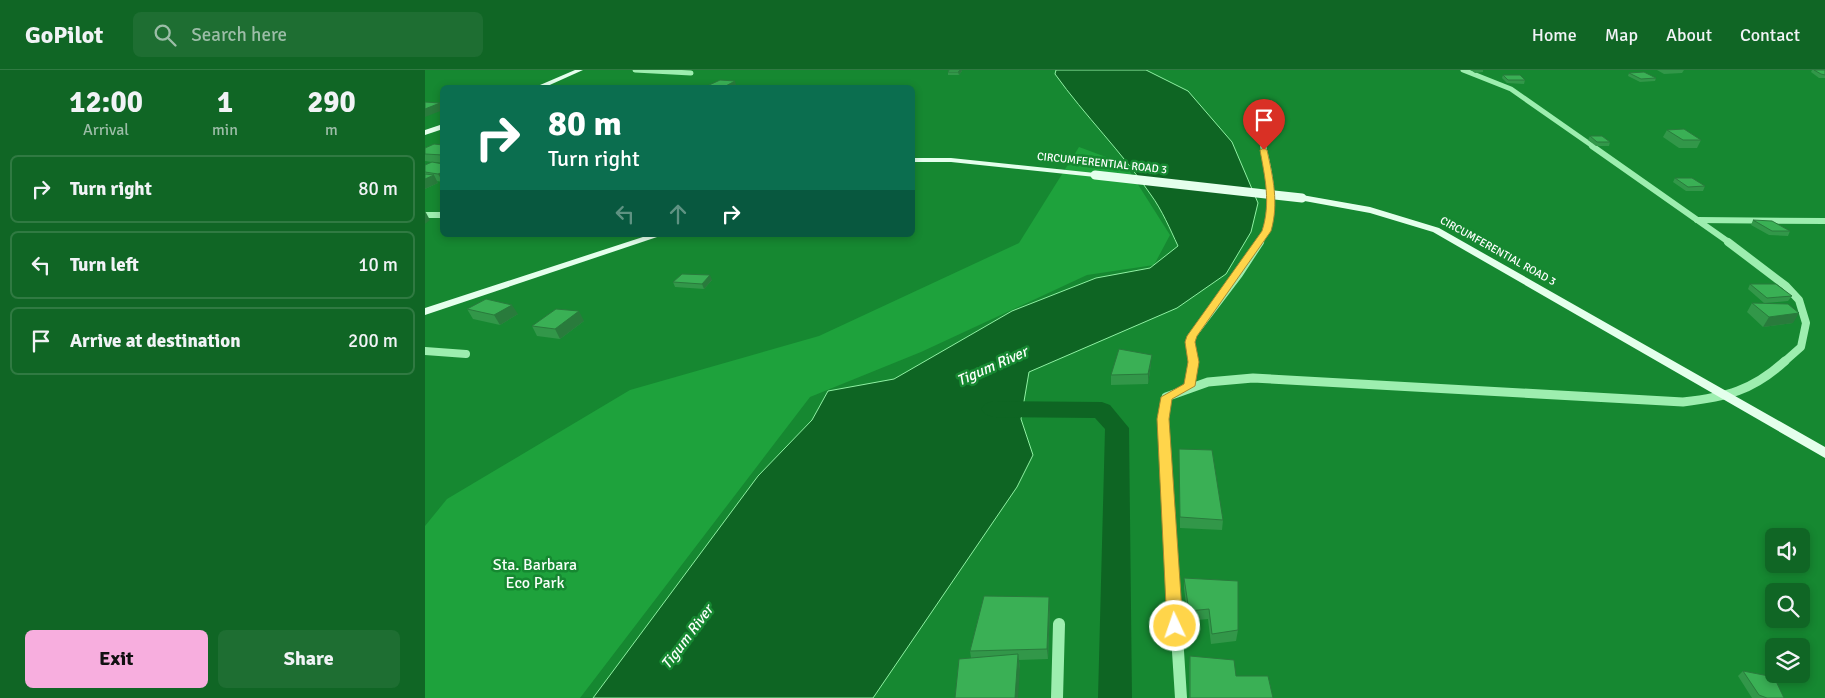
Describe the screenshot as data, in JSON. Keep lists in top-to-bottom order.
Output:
{
  "streets": {
    "main road": ["CIRCUMFERENTIAL ROAD 3"]
  },
  "water": ["Tigum River"],
  "parks": ["Sta. Barbara Eco Park"],
  "page": {
    "header": "GoPilot",
    "search": "Search here",
    "nav": [
      "Home",
      "Map",
      "About",
      "Contact"
    ],
    "eta": [
      "12:00",
      "Arrival",
      "1",
      "min",
      "290",
      "m"
    ],
    "turn": ["80 m", "Turn right"],
    "list": [
      {
        "name": "Turn right",
        "value": "80 m"
      },
      {
        "name": "Turn left",
        "value": "10 m"
      },
      {
        "name": "Arrive at destination",
        "value": "200 m"
      }
    ],
    "buttons": ["Exit", "Share"]
  }
}
